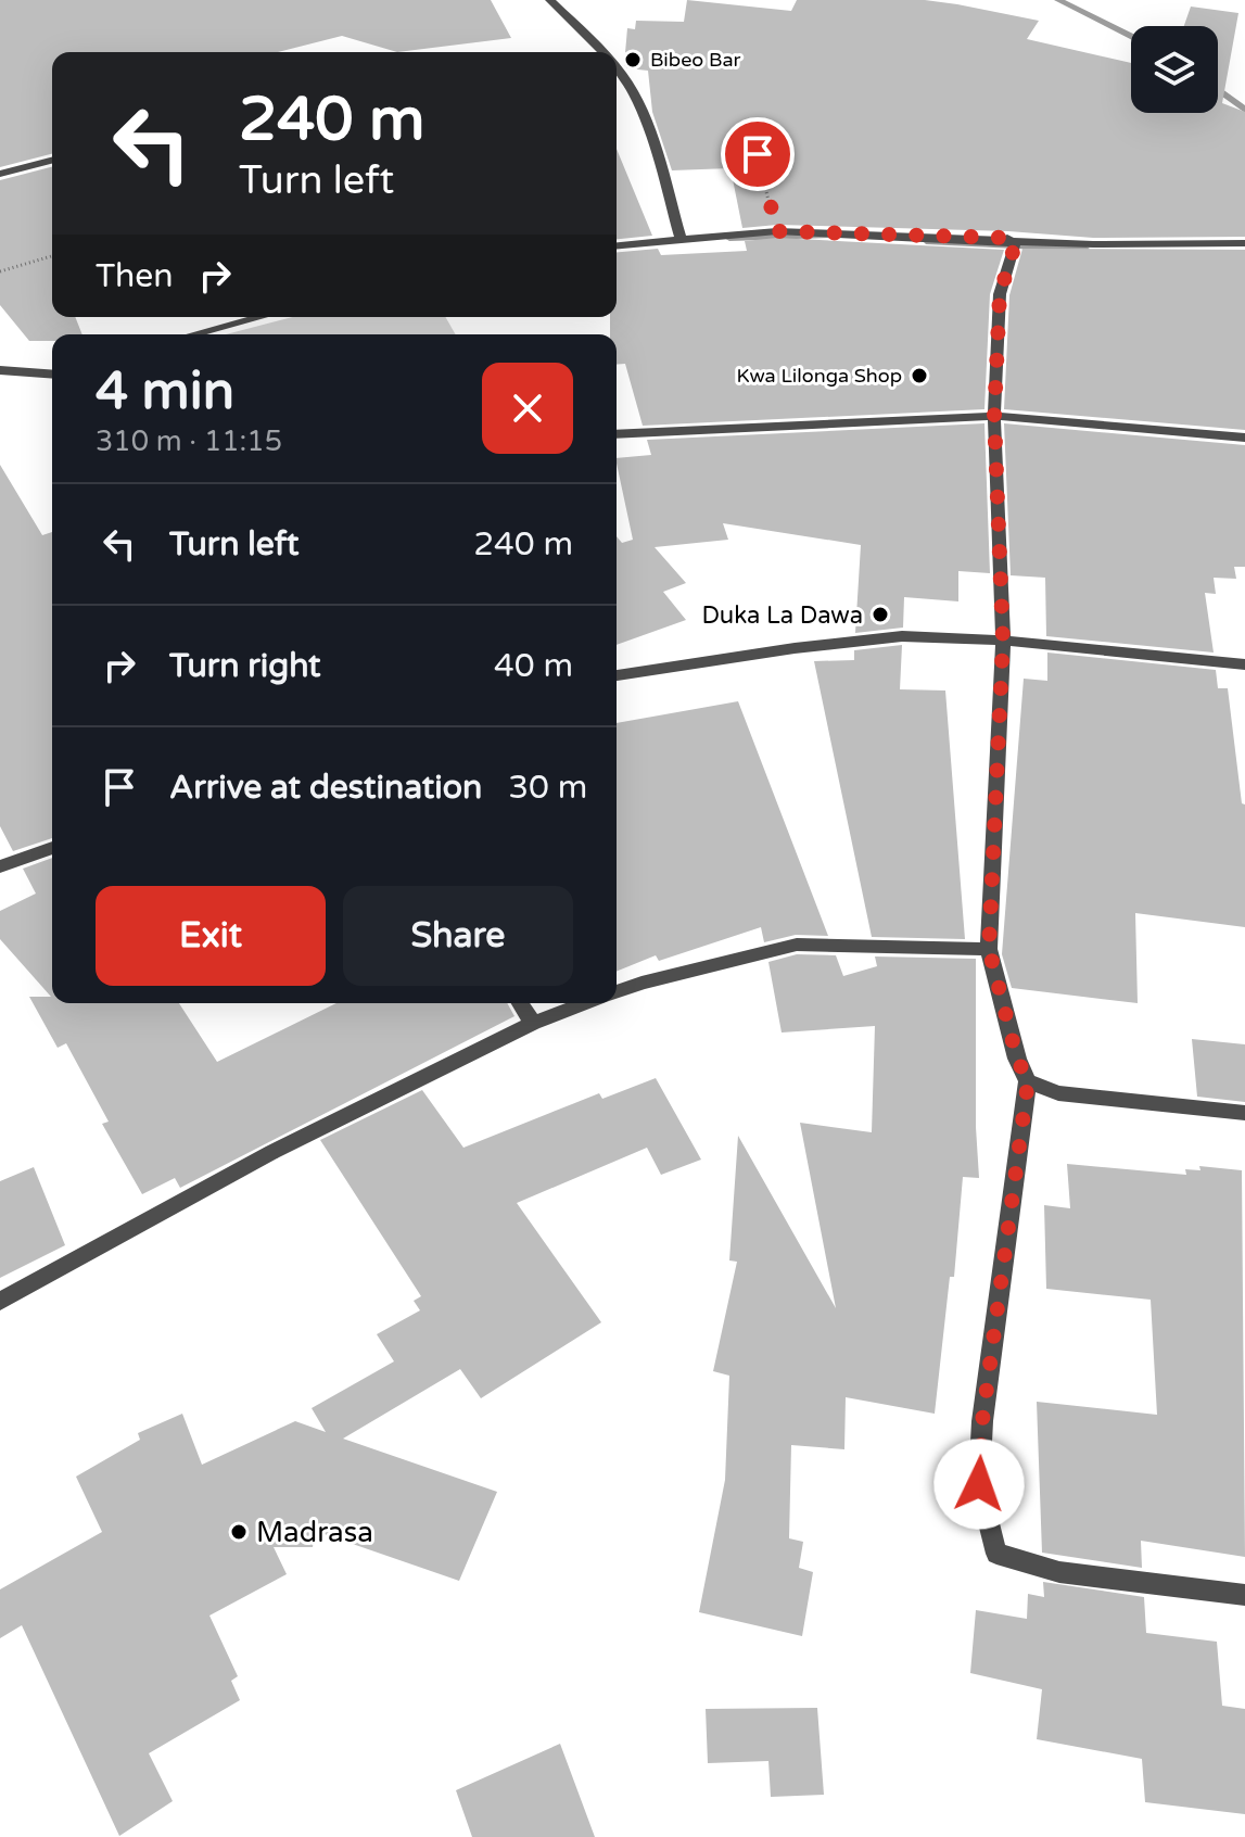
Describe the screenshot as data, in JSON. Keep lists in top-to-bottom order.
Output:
{
  "places": [
    "Bibeo Bar",
    "Kwa Lilonga Shop",
    "Duka La Dawa",
    "Madrasa"
  ],
  "page": {
    "turn": ["240 m", "Turn left"],
    "then": "Then",
    "heading": ["4 min", "310 m · 11:15"],
    "list": [
      {
        "name": "Turn left",
        "value": "240 m"
      },
      {
        "name": "Turn right",
        "value": "40 m"
      },
      {
        "name": "Arrive at destination",
        "value": "30 m"
      }
    ],
    "buttons": ["Exit", "Share"]
  }
}
